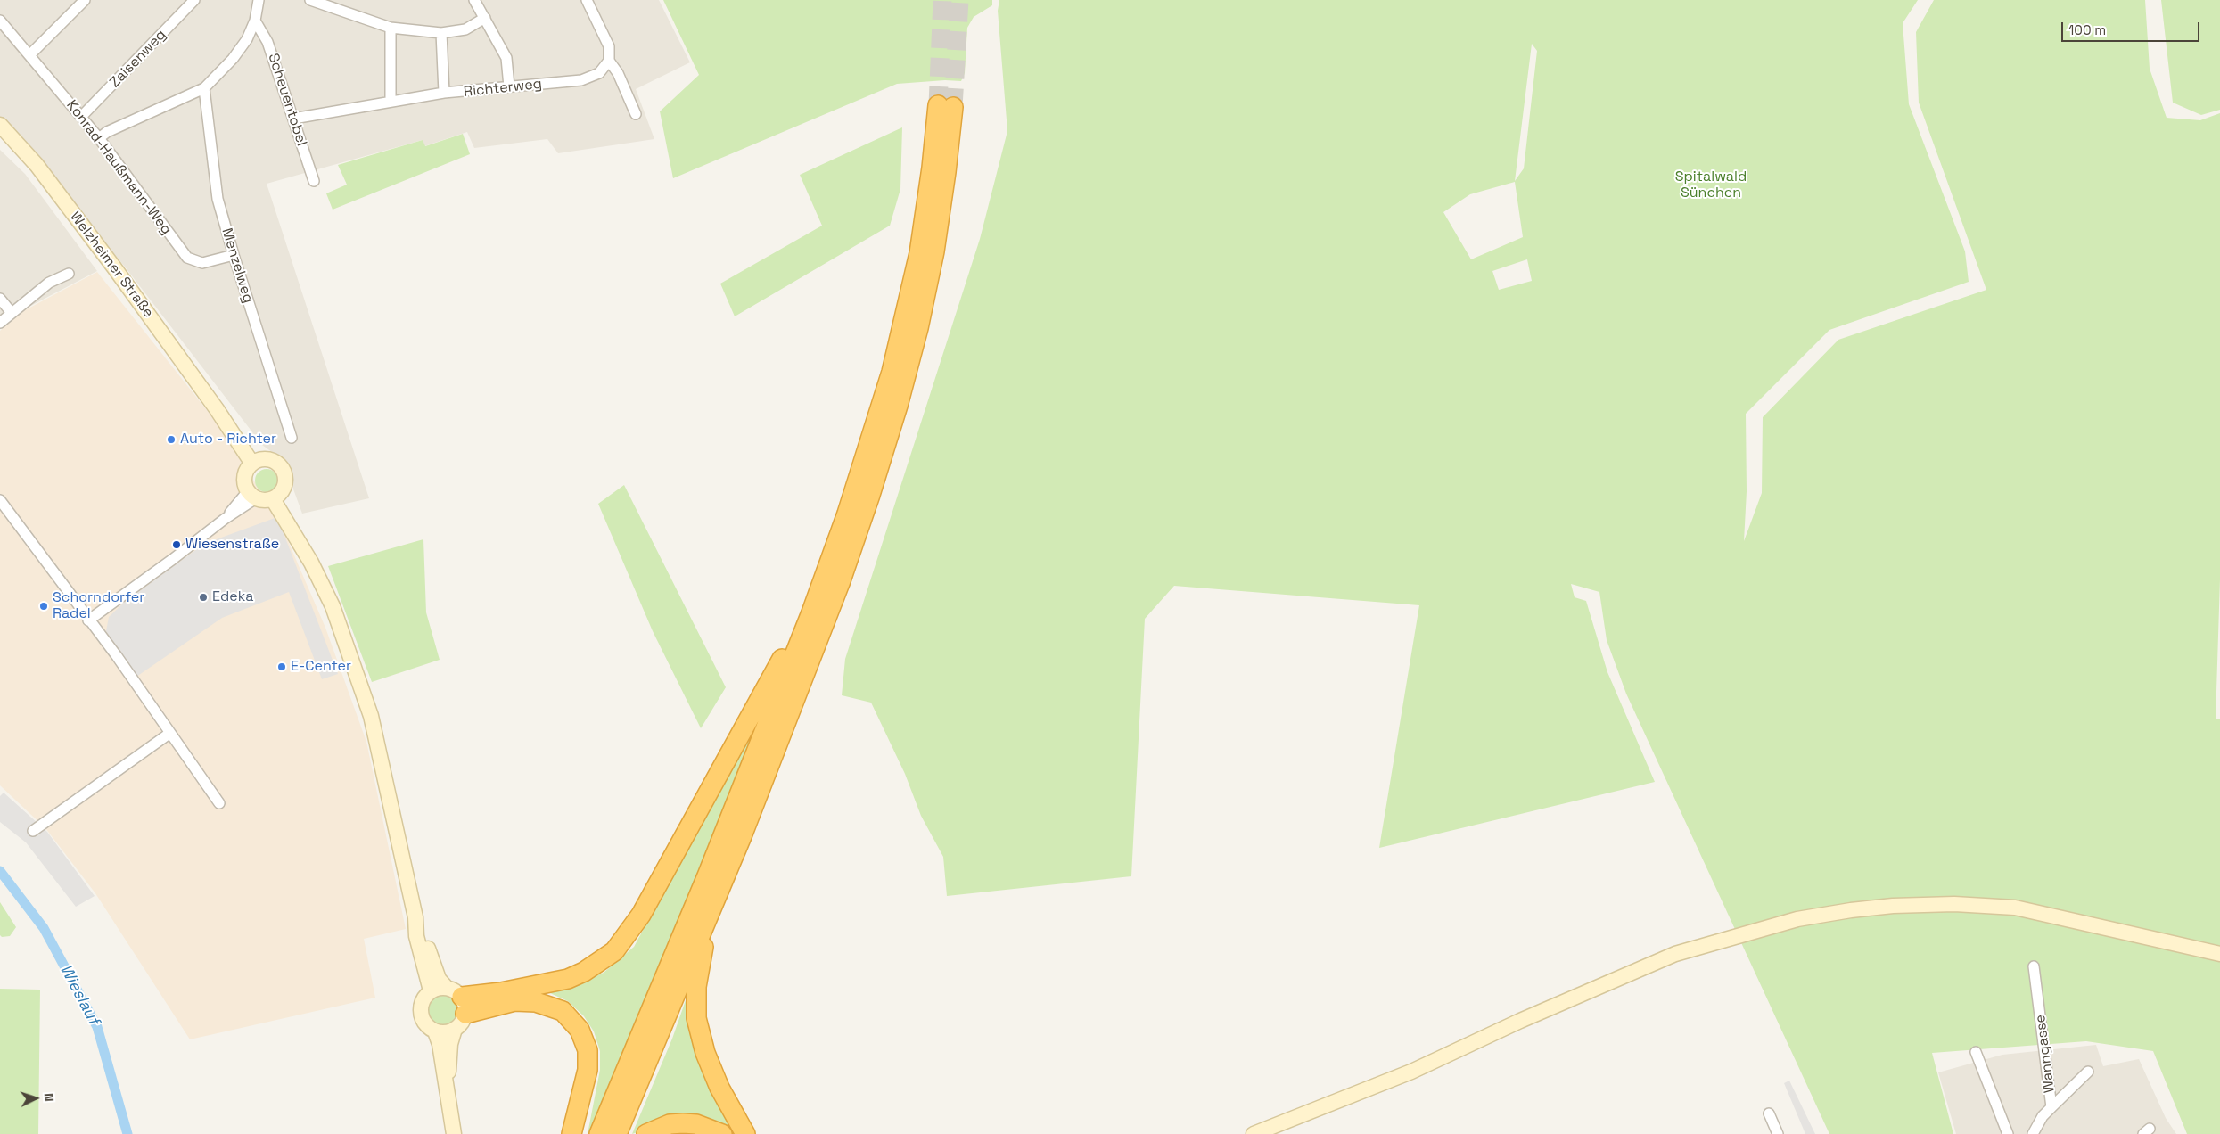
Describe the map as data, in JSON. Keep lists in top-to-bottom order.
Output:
{
  "streets": {
    "main road": ["Welzheimer Straße"],
    "street": [
      "Zaisenweg",
      "Richterweg",
      "Scheuentobel",
      "Konrad-Haußmann-Weg",
      "Menzelweg",
      "Wanngasse"
    ]
  },
  "crossings": [
    ["Zaisenweg", "Konrad-Haußmann-Weg"],
    ["Richterweg", "Scheuentobel"],
    ["Konrad-Haußmann-Weg", "Menzelweg"]
  ],
  "water": ["Wieslauf"],
  "parks": ["Spitalwald Sünchen"],
  "places": [
    "Auto - Richter",
    "Wiesenstraße",
    "Edeka",
    "Schorndorfer Radel",
    "E-Center"
  ],
  "scale_bar": "100 m",
  "north": "right"
}
